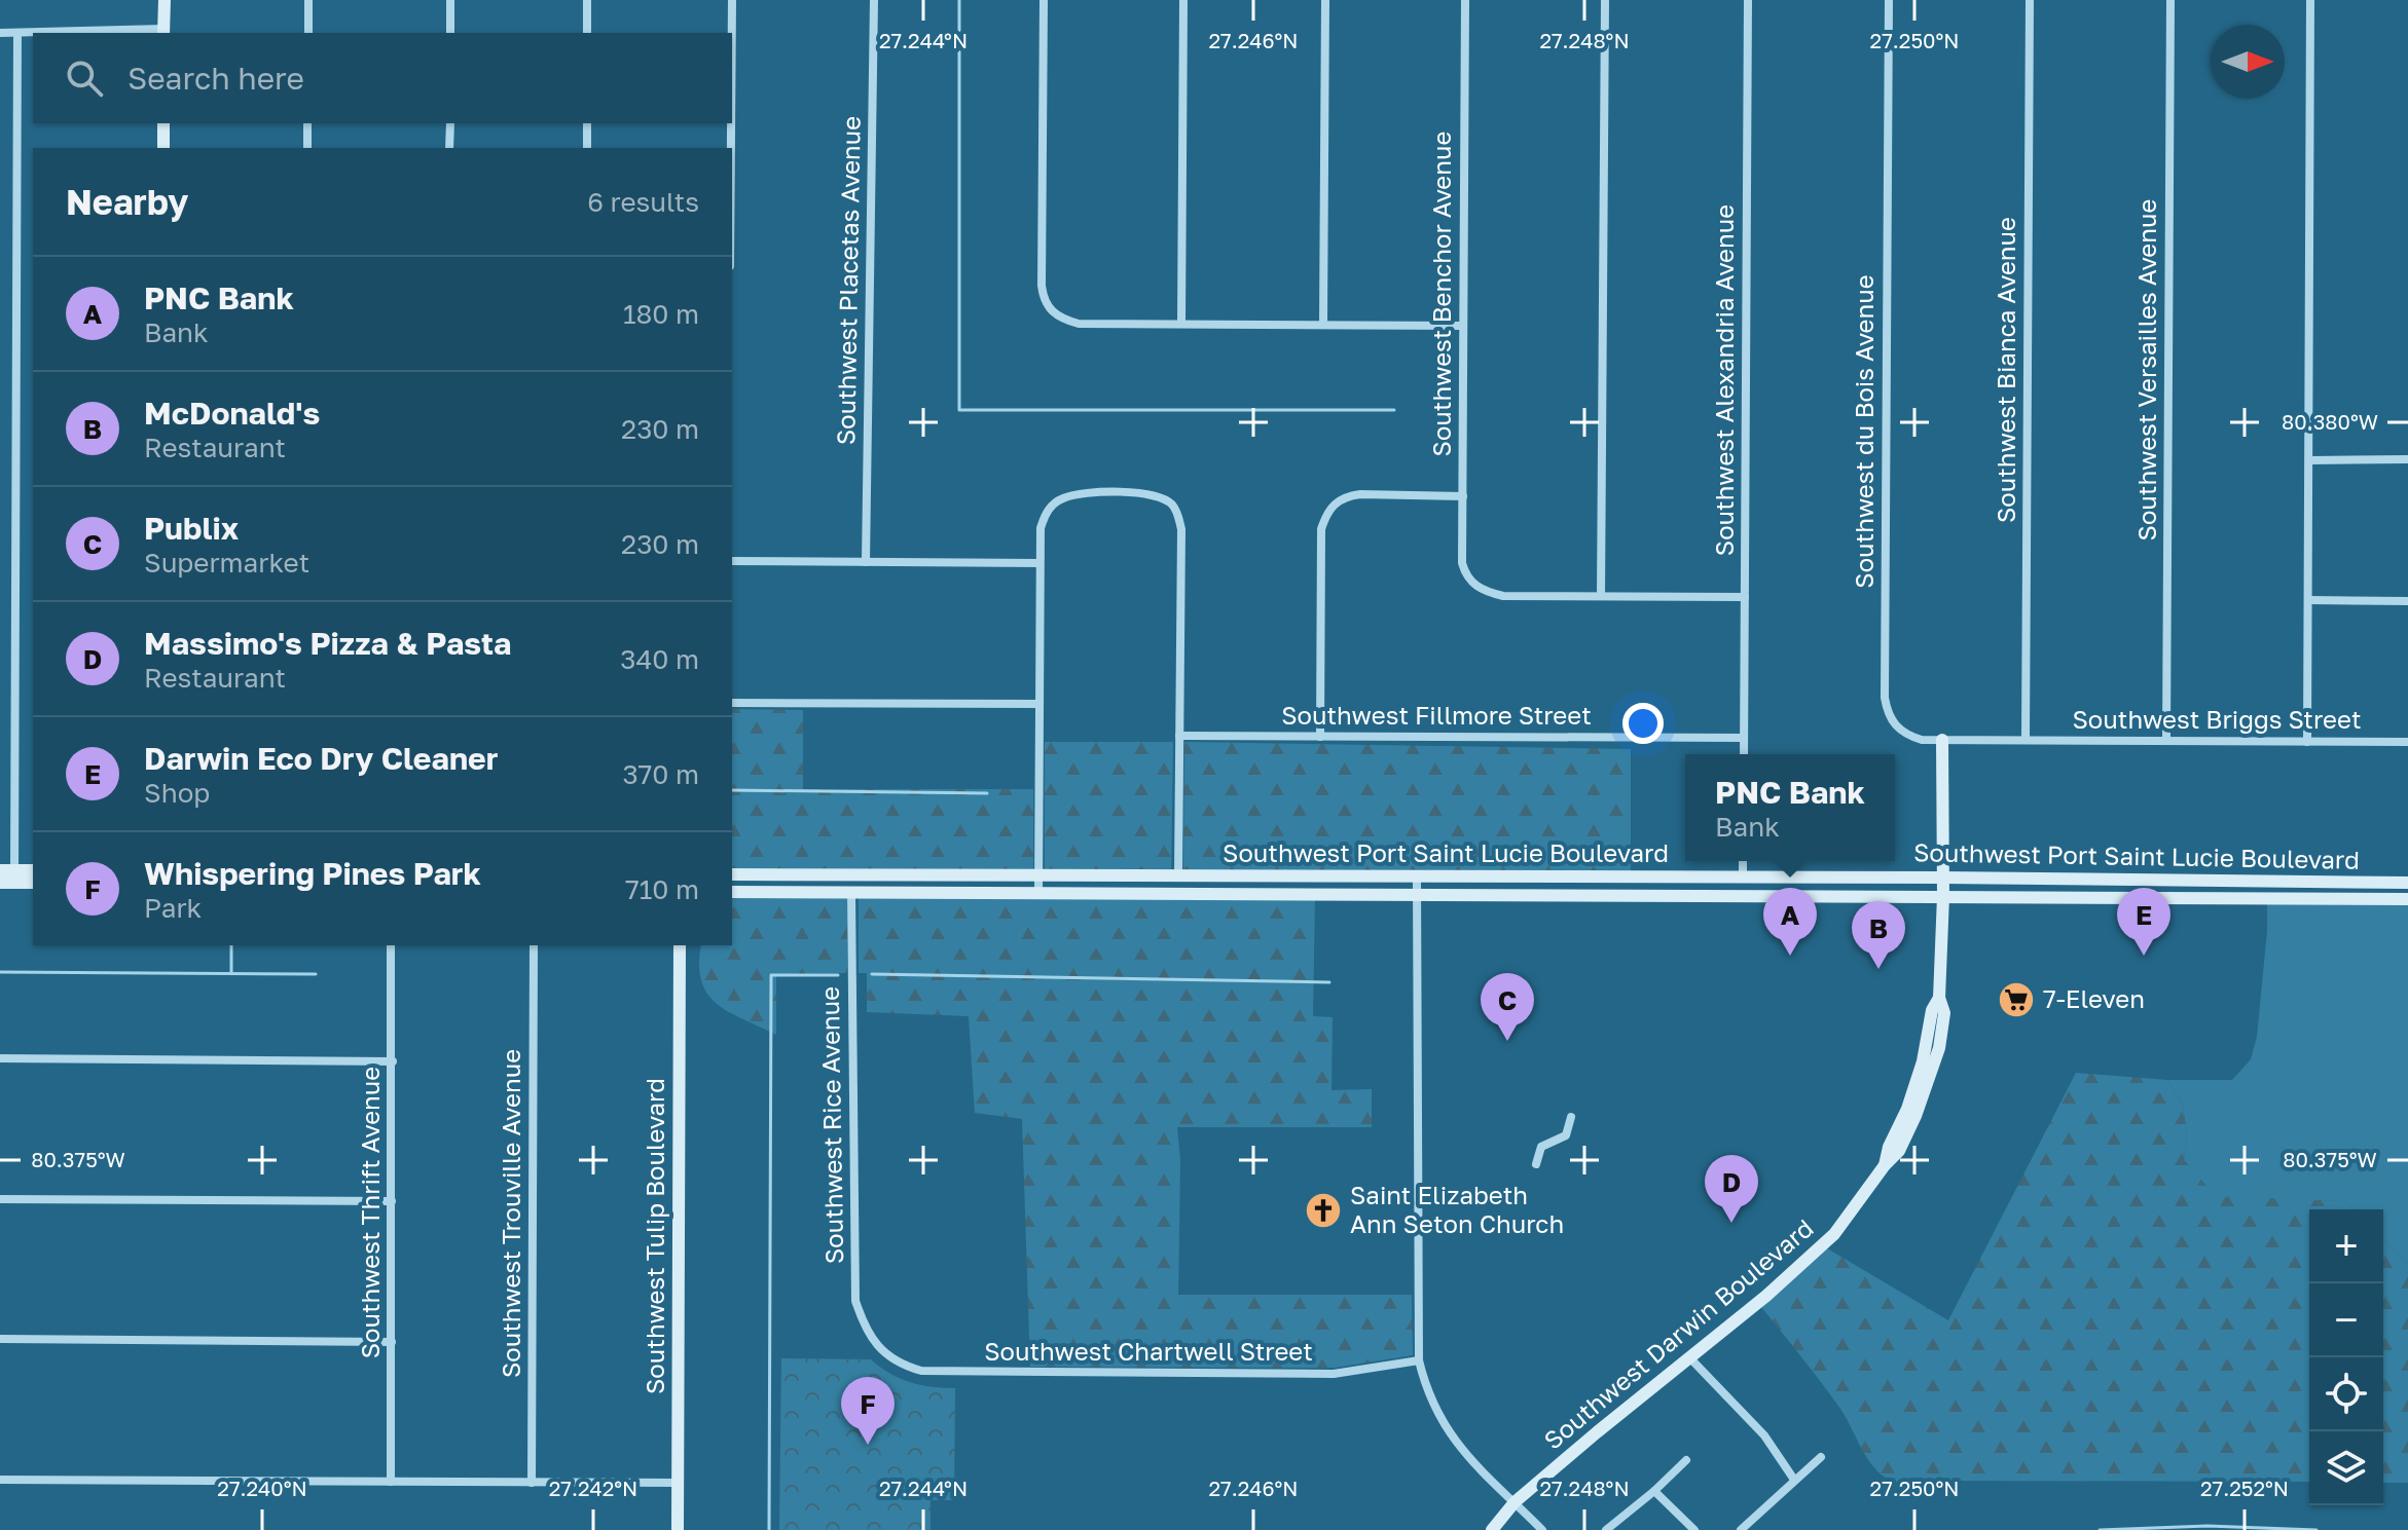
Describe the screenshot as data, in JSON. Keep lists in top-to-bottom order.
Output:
{
  "streets": {
    "main road": ["Southwest Port Saint Lucie Boulevard", "Southwest Tulip Boulevard", "Southwest Darwin Boulevard"],
    "street": [
      "Southwest Placetas Avenue",
      "Southwest Benchor Avenue",
      "Southwest Bianca Avenue",
      "Southwest Versailles Avenue",
      "Southwest Alexandria Avenue",
      "Southwest du Bois Avenue",
      "Southwest Fillmore Street",
      "Southwest Briggs Street",
      "Southwest Rice Avenue",
      "Southwest Thrift Avenue",
      "Southwest Trouville Avenue",
      "Southwest Chartwell Street"
    ]
  },
  "crossings": [
    ["Southwest Bianca Avenue", "Southwest du Bois Avenue"],
    ["Southwest Bianca Avenue", "Southwest Briggs Street"],
    ["Southwest Versailles Avenue", "Southwest Briggs Street"],
    ["Southwest Alexandria Avenue", "Southwest Fillmore Street"],
    ["Southwest du Bois Avenue", "Southwest Briggs Street"],
    ["Southwest du Bois Avenue", "Southwest Darwin Boulevard"],
    ["Southwest Port Saint Lucie Boulevard", "Southwest Rice Avenue"],
    ["Southwest Port Saint Lucie Boulevard", "Southwest Darwin Boulevard"],
    ["Southwest Rice Avenue", "Southwest Chartwell Street"]
  ],
  "places": {
    "supermarket": ["7-Eleven"],
    "church": ["Saint Elizabeth Ann Seton Church"]
  },
  "north": "right",
  "page": {
    "search": "Search here",
    "heading": ["Nearby", "6 results"],
    "list": [
      {
        "mark": "A",
        "name": "PNC Bank",
        "note": "Bank",
        "value": "180 m"
      },
      {
        "mark": "B",
        "name": "McDonald's",
        "note": "Restaurant",
        "value": "230 m"
      },
      {
        "mark": "C",
        "name": "Publix",
        "note": "Supermarket",
        "value": "230 m"
      },
      {
        "mark": "D",
        "name": "Massimo's Pizza & Pasta",
        "note": "Restaurant",
        "value": "340 m"
      },
      {
        "mark": "E",
        "name": "Darwin Eco Dry Cleaner",
        "note": "Shop",
        "value": "370 m"
      },
      {
        "mark": "F",
        "name": "Whispering Pines Park",
        "note": "Park",
        "value": "710 m"
      }
    ],
    "popup": ["PNC Bank", "Bank"],
    "pins": [
      "A",
      "E",
      "B",
      "C",
      "D",
      "F"
    ],
    "map_buttons": ["+", "−"]
  },
  "coordinates": [
    "27.244°N",
    "27.246°N",
    "27.248°N",
    "27.250°N",
    "80.380°W",
    "80.375°W",
    "27.240°N",
    "27.242°N",
    "27.252°N"
  ]
}
